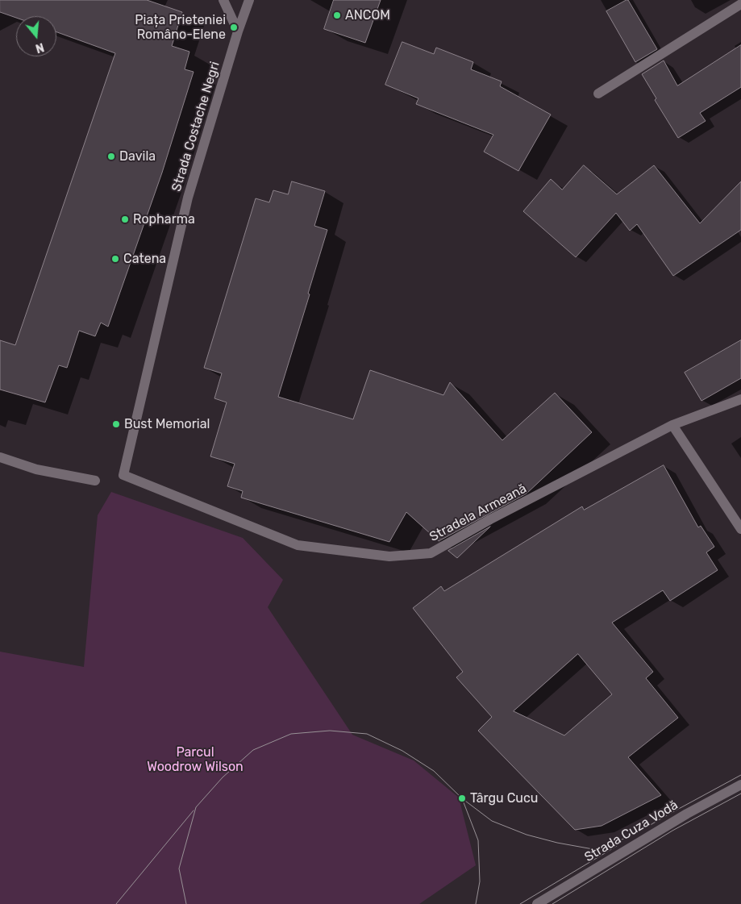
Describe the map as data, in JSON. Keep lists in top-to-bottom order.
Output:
{
  "streets": {
    "street": ["Strada Costache Negri", "Stradela Armeană", "Strada Cuza Vodă"]
  },
  "crossings": [
    ["Strada Costache Negri", "Stradela Armeană"]
  ],
  "parks": ["Parcul Woodrow Wilson"],
  "places": [
    "ANCOM",
    "Piața Prieteniei Româno-Elene",
    "Davila",
    "Ropharma",
    "Catena",
    "Bust Memorial",
    "Târgu Cucu"
  ],
  "north": "bottom"
}
